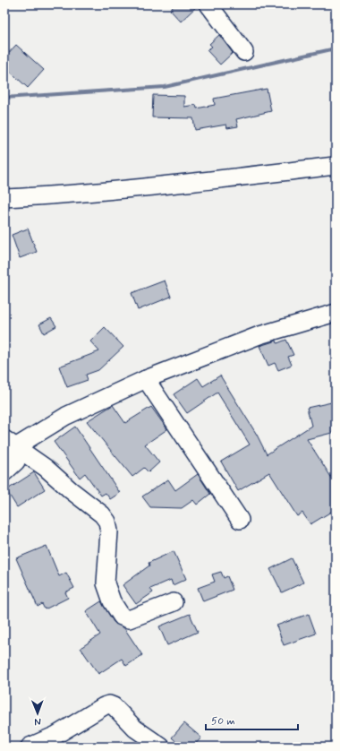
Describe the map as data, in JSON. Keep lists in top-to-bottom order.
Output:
{
  "scale_bar": "50 m",
  "north": "bottom"
}
